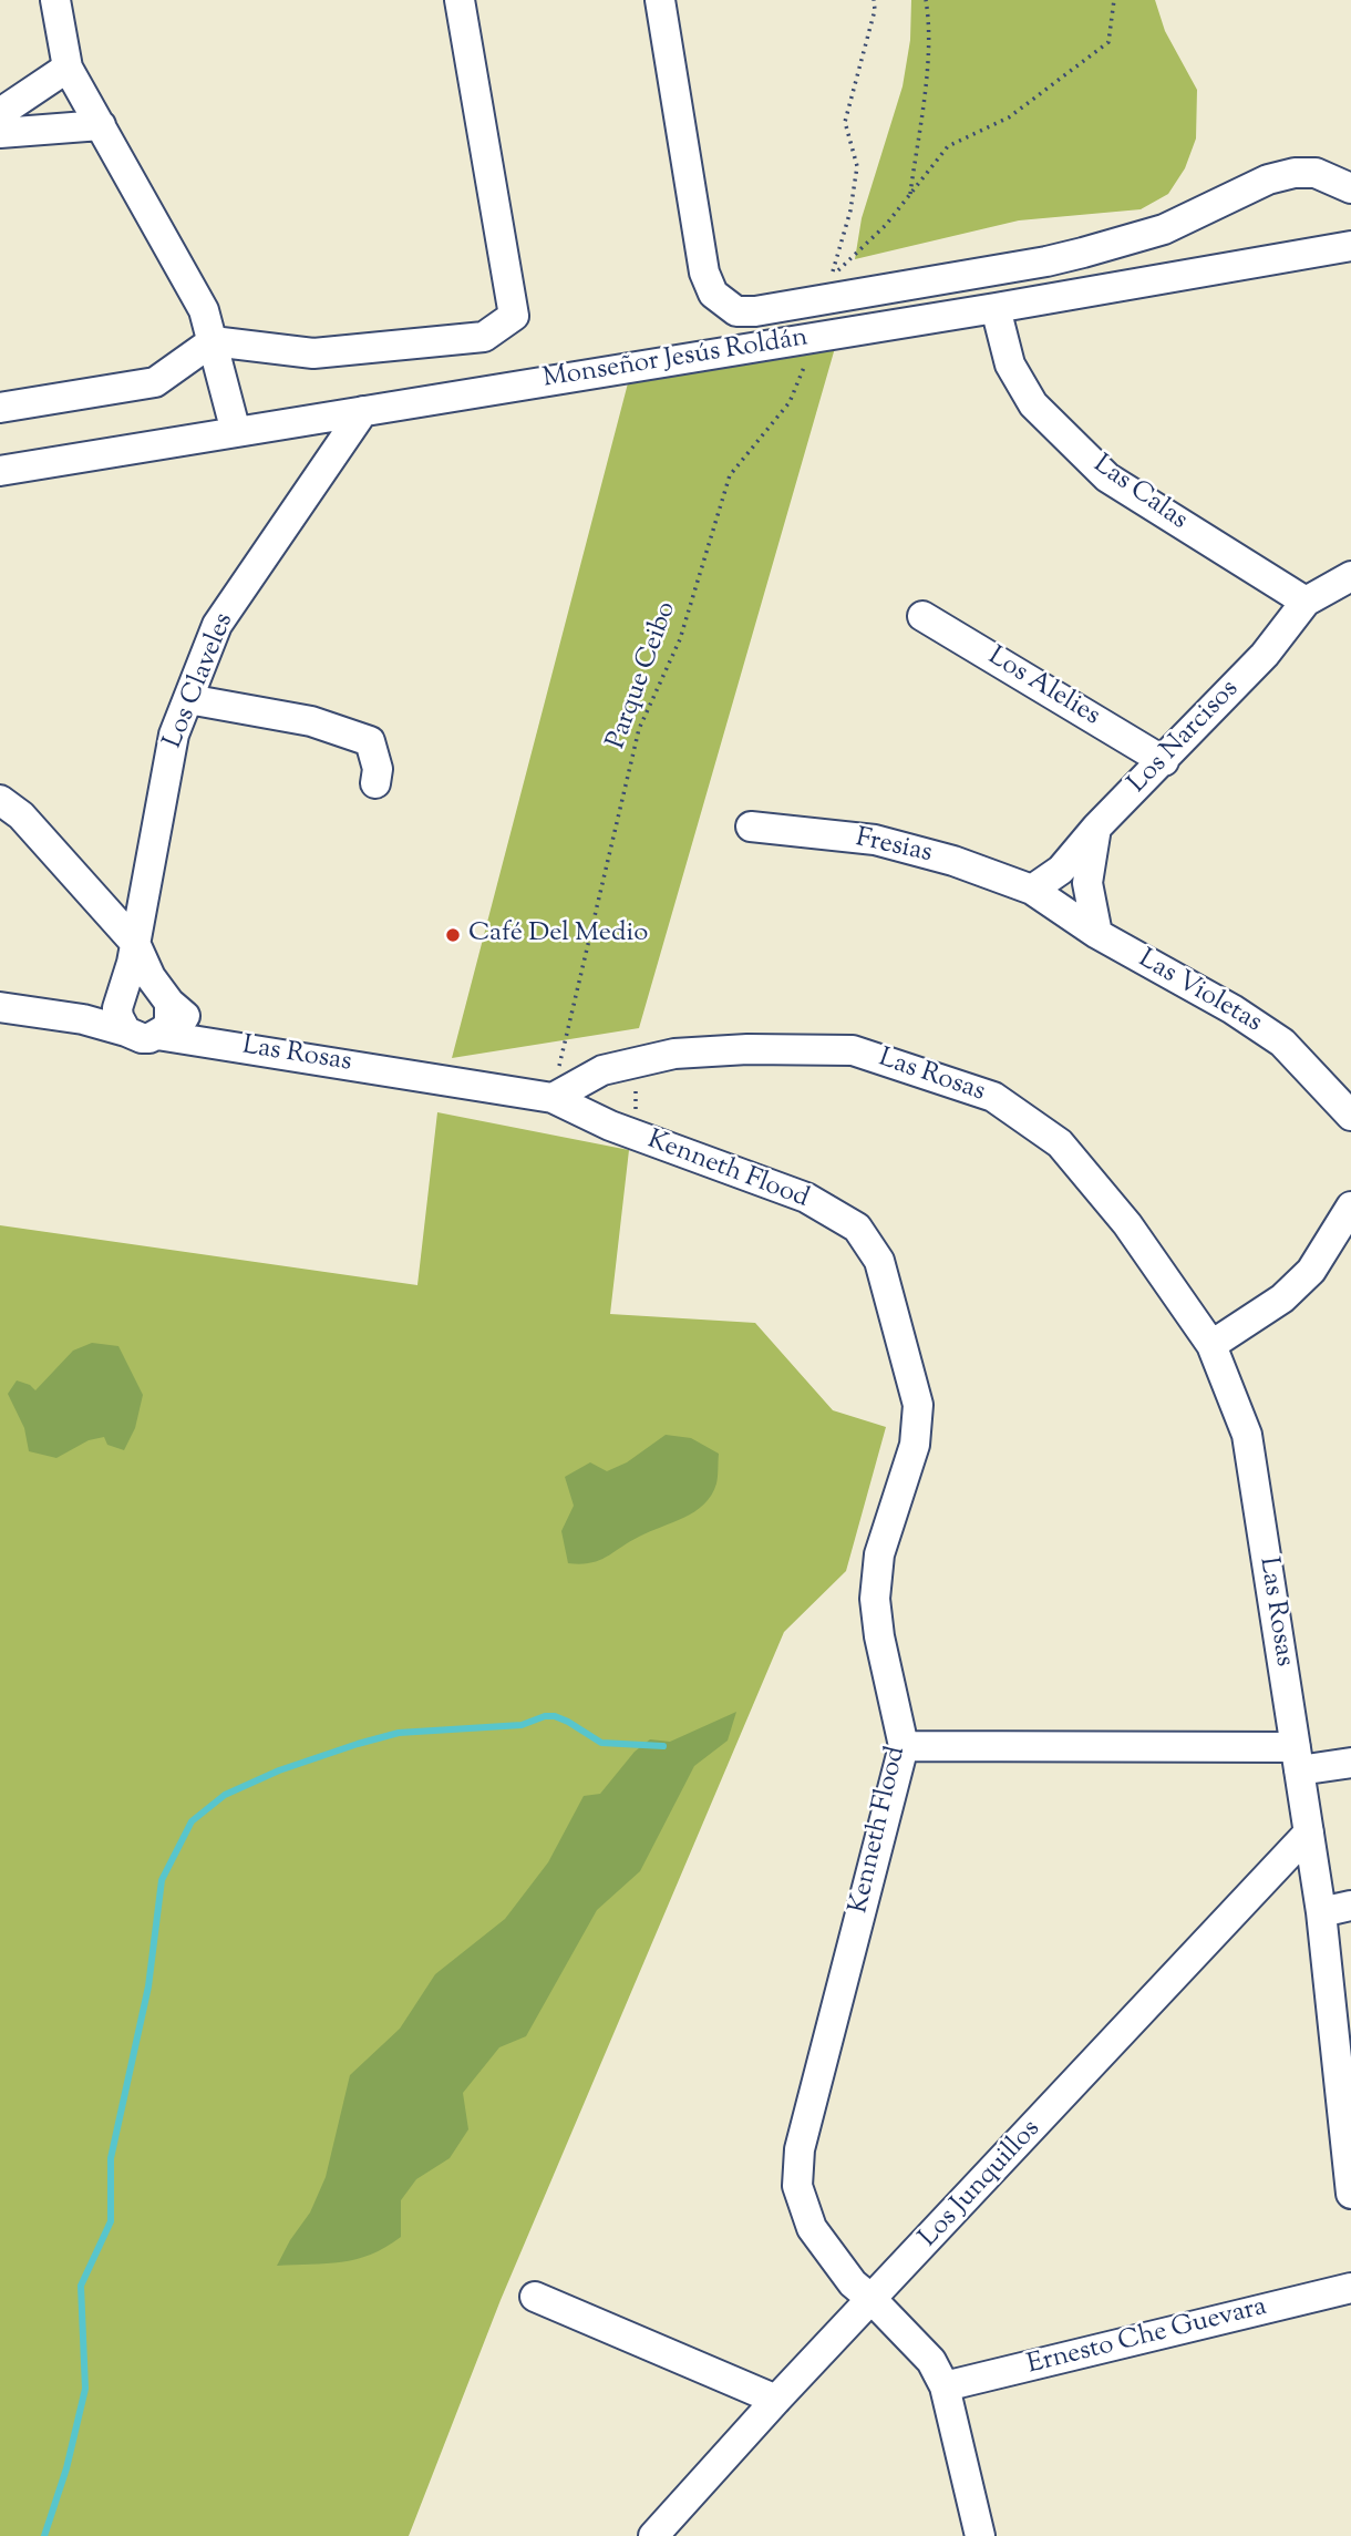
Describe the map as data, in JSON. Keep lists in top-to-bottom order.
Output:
{
  "streets": {
    "street": [
      "Monseñor Jesús Roldán",
      "Las Calas",
      "Los Claveles",
      "Los Alelies",
      "Los Narcisos",
      "Fresias",
      "Las Violetas",
      "Las Rosas",
      "Kenneth Flood",
      "Los Junquillos",
      "Ernesto Che Guevara"
    ],
    "path": ["Parque Ceibo"]
  },
  "crossings": [
    ["Monseñor Jesús Roldán", "Las Calas"],
    ["Monseñor Jesús Roldán", "Parque Ceibo"],
    ["Monseñor Jesús Roldán", "Los Claveles"],
    ["Las Calas", "Los Narcisos"],
    ["Parque Ceibo", "Las Rosas"],
    ["Parque Ceibo", "Kenneth Flood"],
    ["Los Claveles", "Las Rosas"],
    ["Los Alelies", "Los Narcisos"],
    ["Los Narcisos", "Fresias"],
    ["Los Narcisos", "Las Violetas"],
    ["Fresias", "Las Violetas"],
    ["Las Rosas", "Kenneth Flood"],
    ["Las Rosas", "Los Junquillos"],
    ["Kenneth Flood", "Los Junquillos"],
    ["Kenneth Flood", "Ernesto Che Guevara"]
  ],
  "places": ["Café Del Medio"]
}
